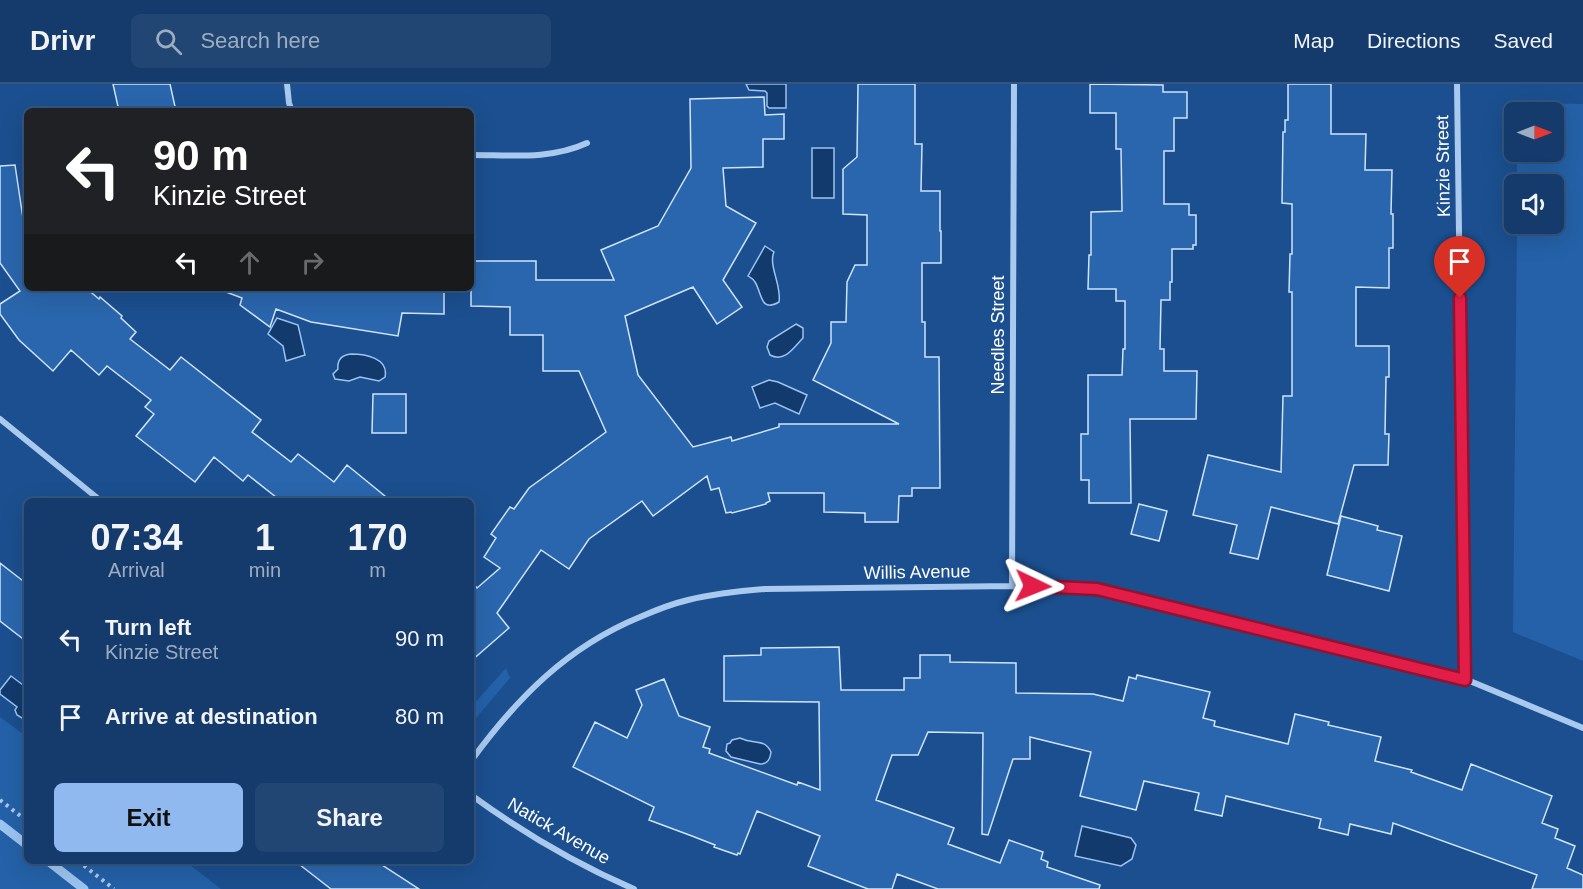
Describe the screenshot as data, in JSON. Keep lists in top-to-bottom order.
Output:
{
  "streets": {
    "street": [
      "Kinzie Street",
      "Needles Street",
      "Willis Avenue",
      "Natick Avenue"
    ]
  },
  "crossings": [
    ["Kinzie Street", "Willis Avenue"],
    ["Needles Street", "Willis Avenue"]
  ],
  "north": "right",
  "page": {
    "header": "Drivr",
    "search": "Search here",
    "nav": ["Map", "Directions", "Saved"],
    "turn": ["90 m", "Kinzie Street"],
    "eta": [
      "07:34",
      "Arrival",
      "1",
      "min",
      "170",
      "m"
    ],
    "list": [
      {
        "name": "Turn left",
        "note": "Kinzie Street",
        "value": "90 m"
      },
      {
        "name": "Arrive at destination",
        "value": "80 m"
      }
    ],
    "buttons": ["Exit", "Share"]
  }
}
